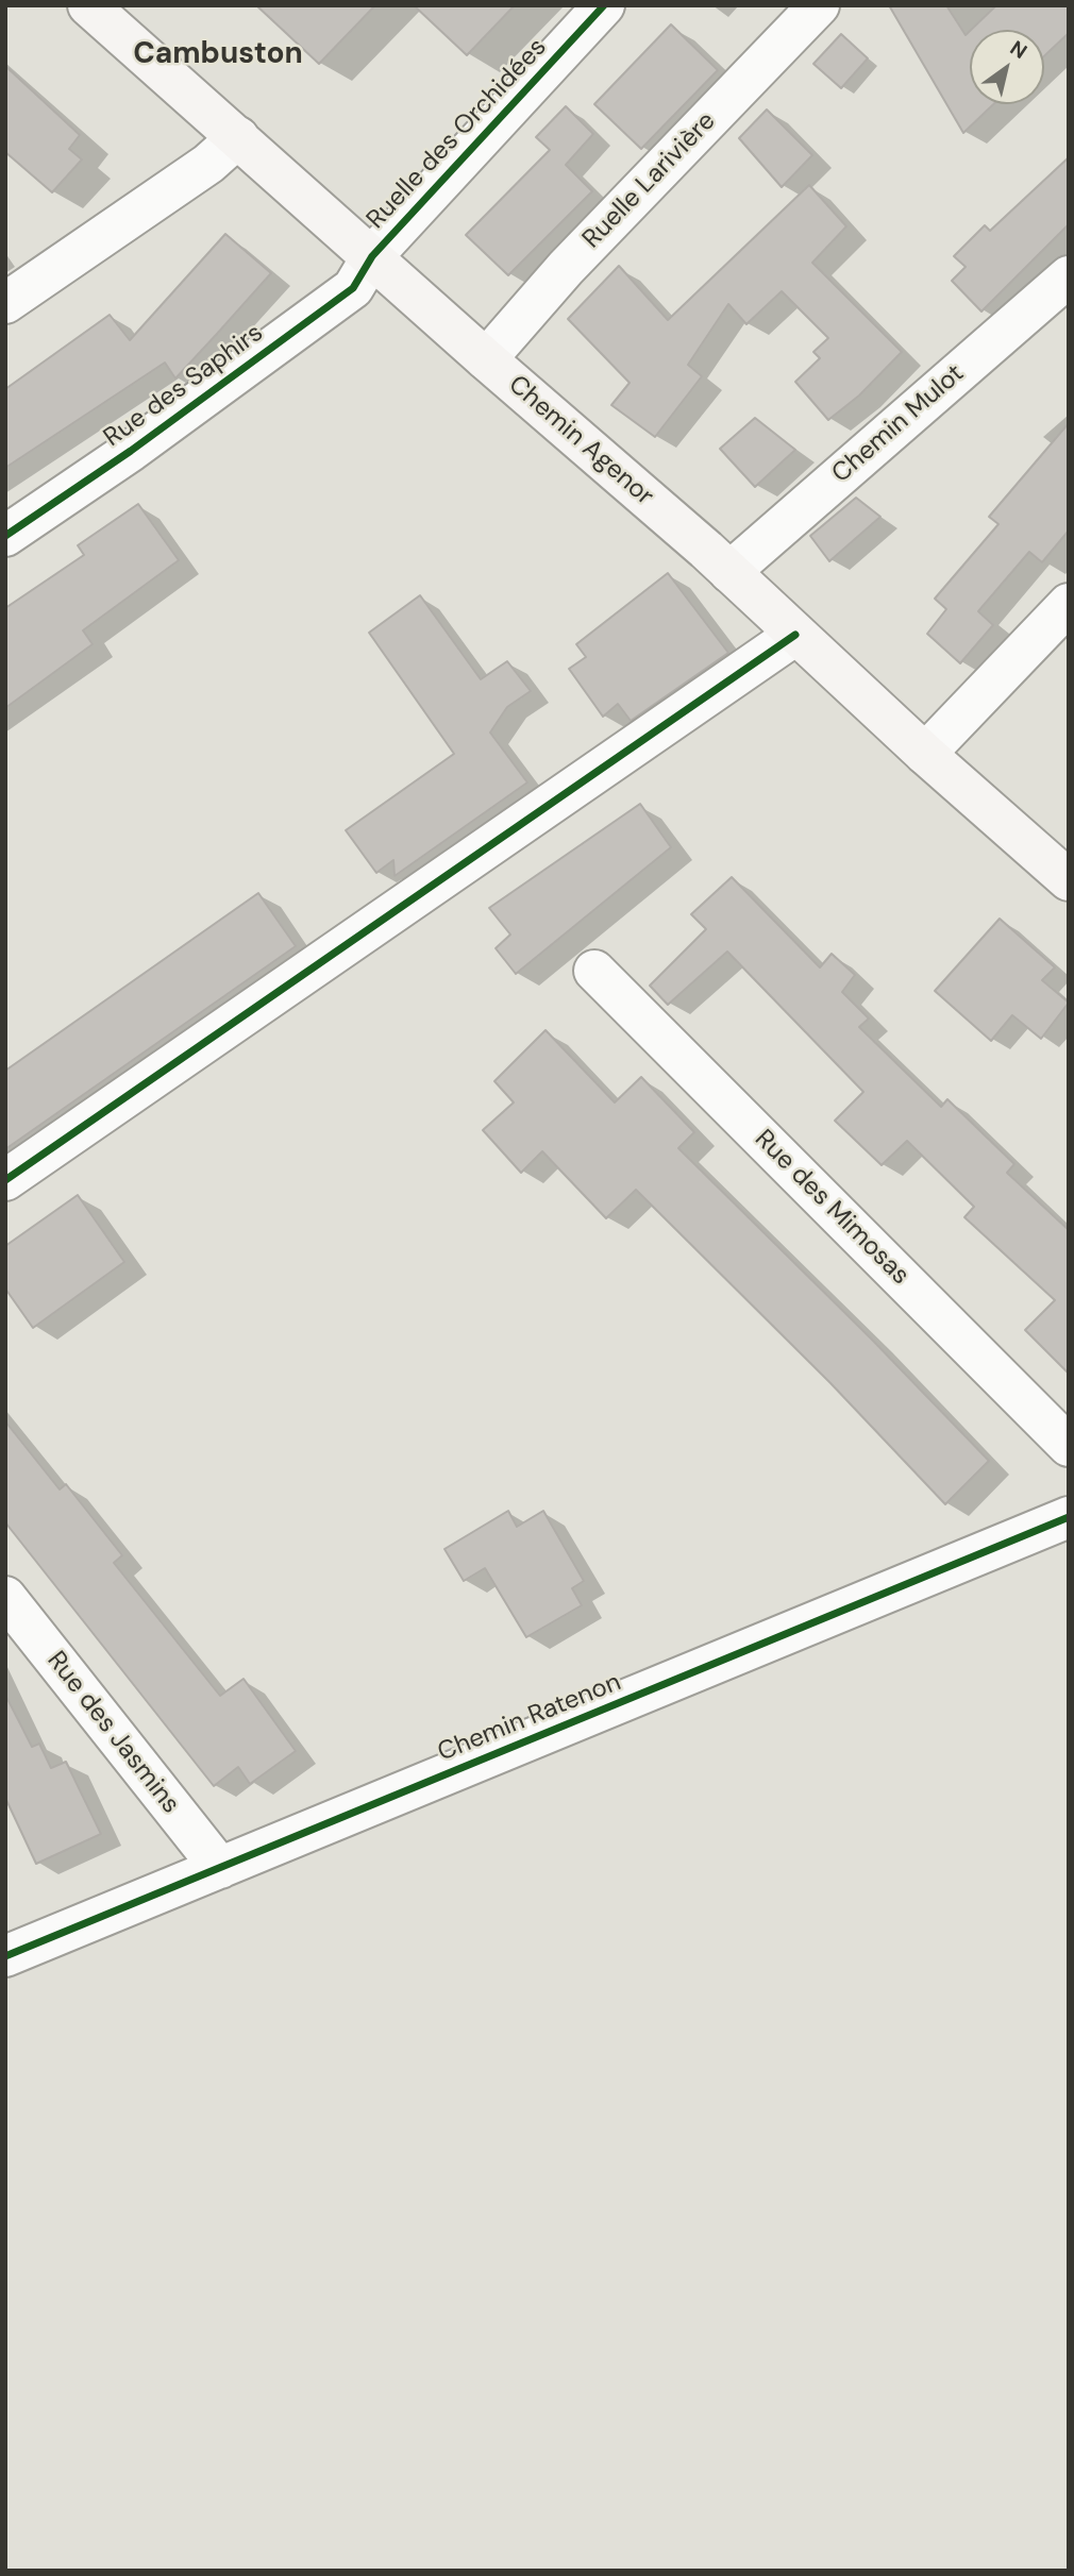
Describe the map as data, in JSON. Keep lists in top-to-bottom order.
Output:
{
  "streets": {
    "main road": ["Chemin Agenor"],
    "street": [
      "Ruelle des Orchidées",
      "Ruelle Larivière",
      "Rue des Saphirs",
      "Chemin Mulot",
      "Rue des Mimosas",
      "Chemin Ratenon",
      "Rue des Jasmins"
    ]
  },
  "crossings": [
    ["Ruelle des Orchidées", "Rue des Saphirs"],
    ["Ruelle des Orchidées", "Chemin Agenor"],
    ["Ruelle Larivière", "Chemin Agenor"],
    ["Rue des Saphirs", "Chemin Agenor"],
    ["Chemin Mulot", "Chemin Agenor"],
    ["Chemin Ratenon", "Rue des Jasmins"]
  ],
  "districts": ["Cambuston"],
  "north": "top right"
}
